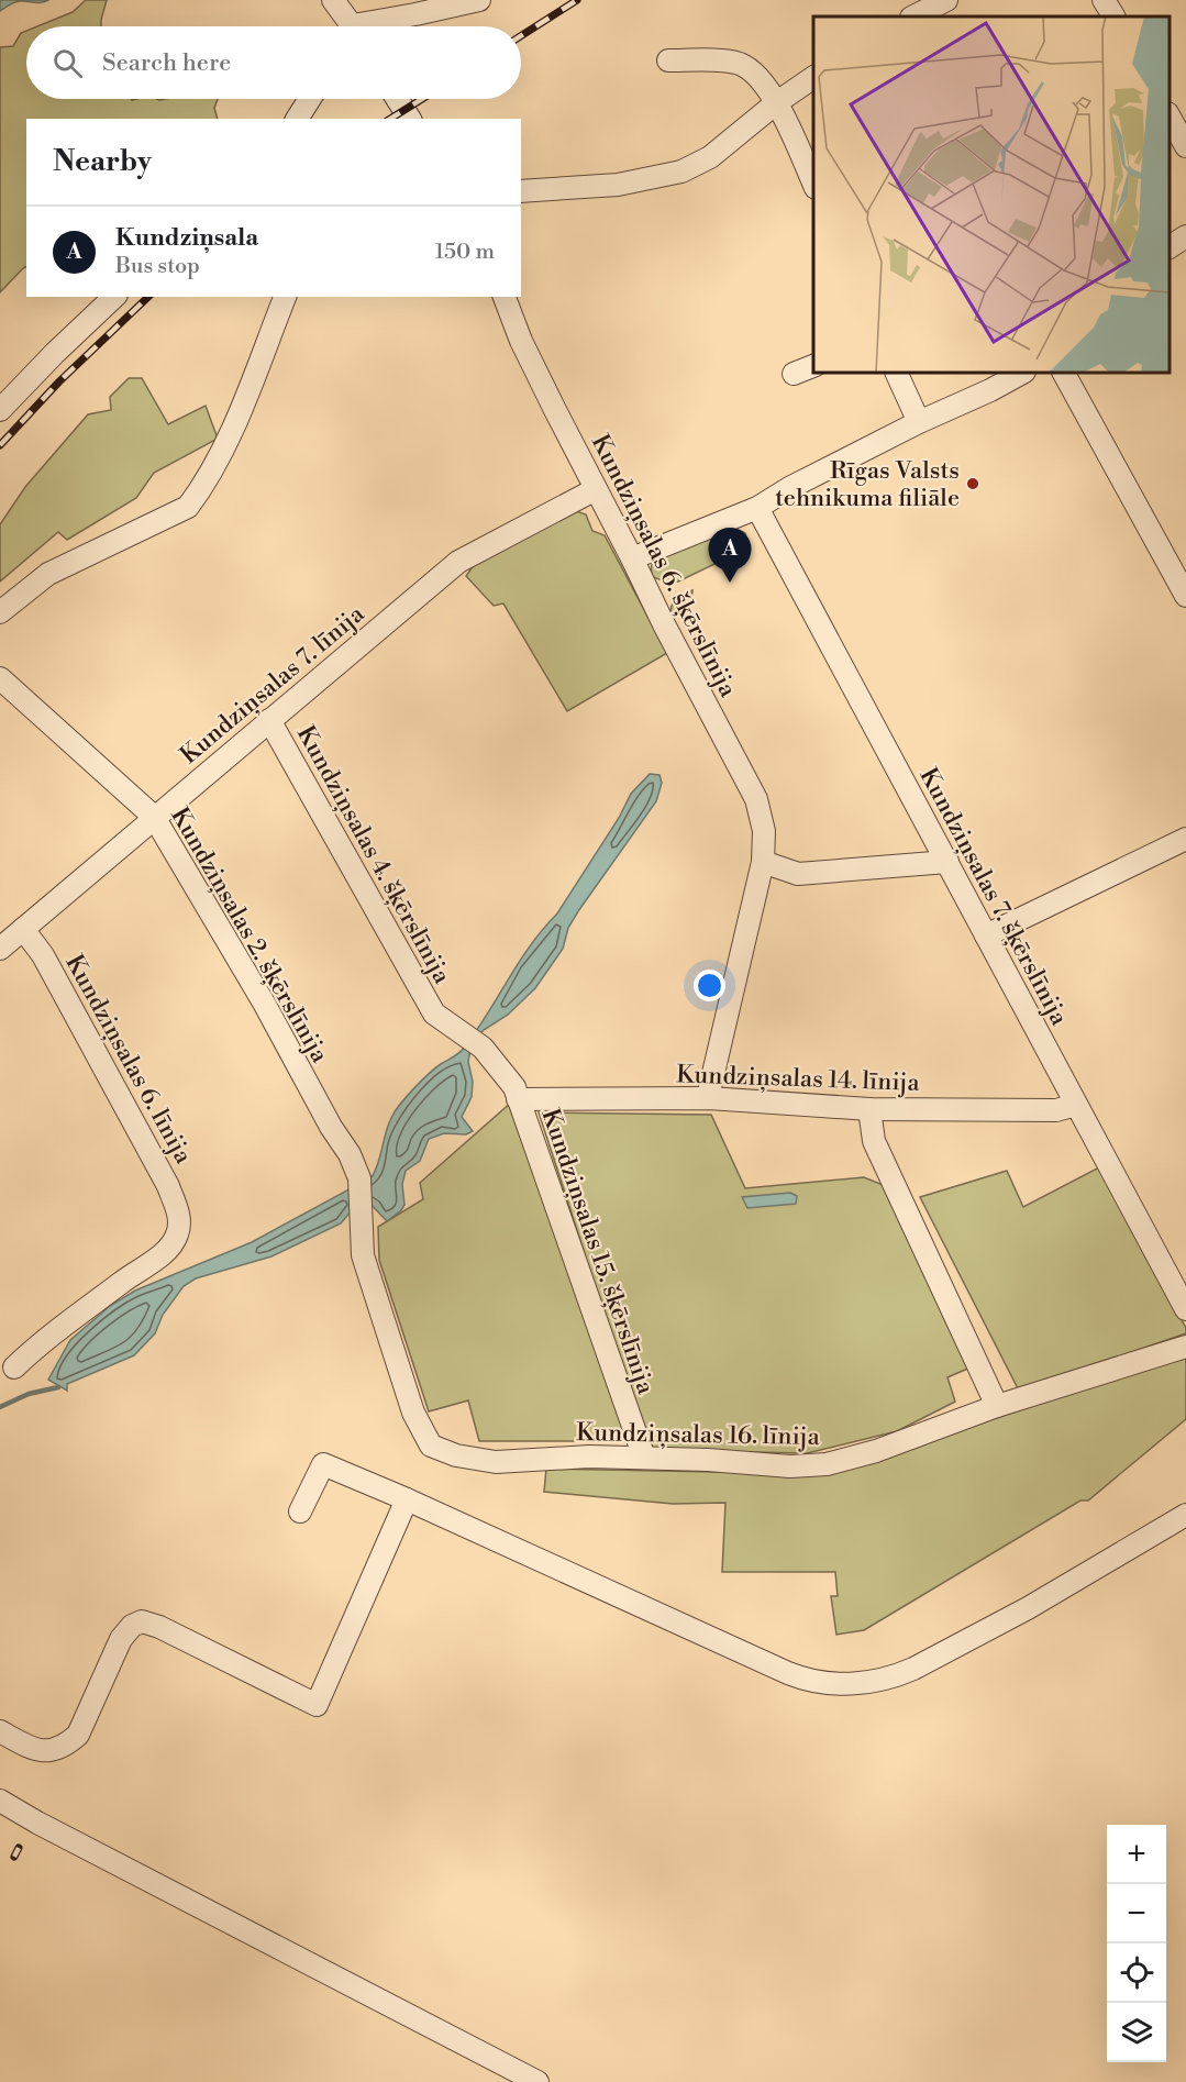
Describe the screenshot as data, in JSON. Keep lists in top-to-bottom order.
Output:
{
  "streets": {
    "street": [
      "Kundziņsalas 6. šķērslīnija",
      "Kundziņsalas 7. līnija",
      "Kundziņsalas 4. šķērslīnija",
      "Kundziņsalas 7. šķērslīnija",
      "Kundziņsalas 2. šķērslīnija",
      "Kundziņsalas 6. līnija",
      "Kundziņsalas 14. līnija",
      "Kundziņsalas 15. šķērslīnija",
      "Kundziņsalas 16. līnija"
    ]
  },
  "crossings": [
    ["Kundziņsalas 6. šķērslīnija", "Kundziņsalas 7. līnija"],
    ["Kundziņsalas 6. šķērslīnija", "Kundziņsalas 14. līnija"],
    ["Kundziņsalas 7. līnija", "Kundziņsalas 4. šķērslīnija"],
    ["Kundziņsalas 7. līnija", "Kundziņsalas 2. šķērslīnija"],
    ["Kundziņsalas 7. līnija", "Kundziņsalas 6. līnija"],
    ["Kundziņsalas 4. šķērslīnija", "Kundziņsalas 15. šķērslīnija"],
    ["Kundziņsalas 7. šķērslīnija", "Kundziņsalas 14. līnija"],
    ["Kundziņsalas 2. šķērslīnija", "Kundziņsalas 16. līnija"],
    ["Kundziņsalas 14. līnija", "Kundziņsalas 15. šķērslīnija"],
    ["Kundziņsalas 15. šķērslīnija", "Kundziņsalas 16. līnija"]
  ],
  "places": ["Rīgas Valsts tehnikuma filiāle"],
  "page": {
    "search": "Search here",
    "heading": "Nearby",
    "list": [
      {
        "mark": "A",
        "name": "Kundziņsala",
        "note": "Bus stop",
        "value": "150 m"
      }
    ],
    "pins": "A",
    "map_buttons": ["+", "−"]
  }
}
